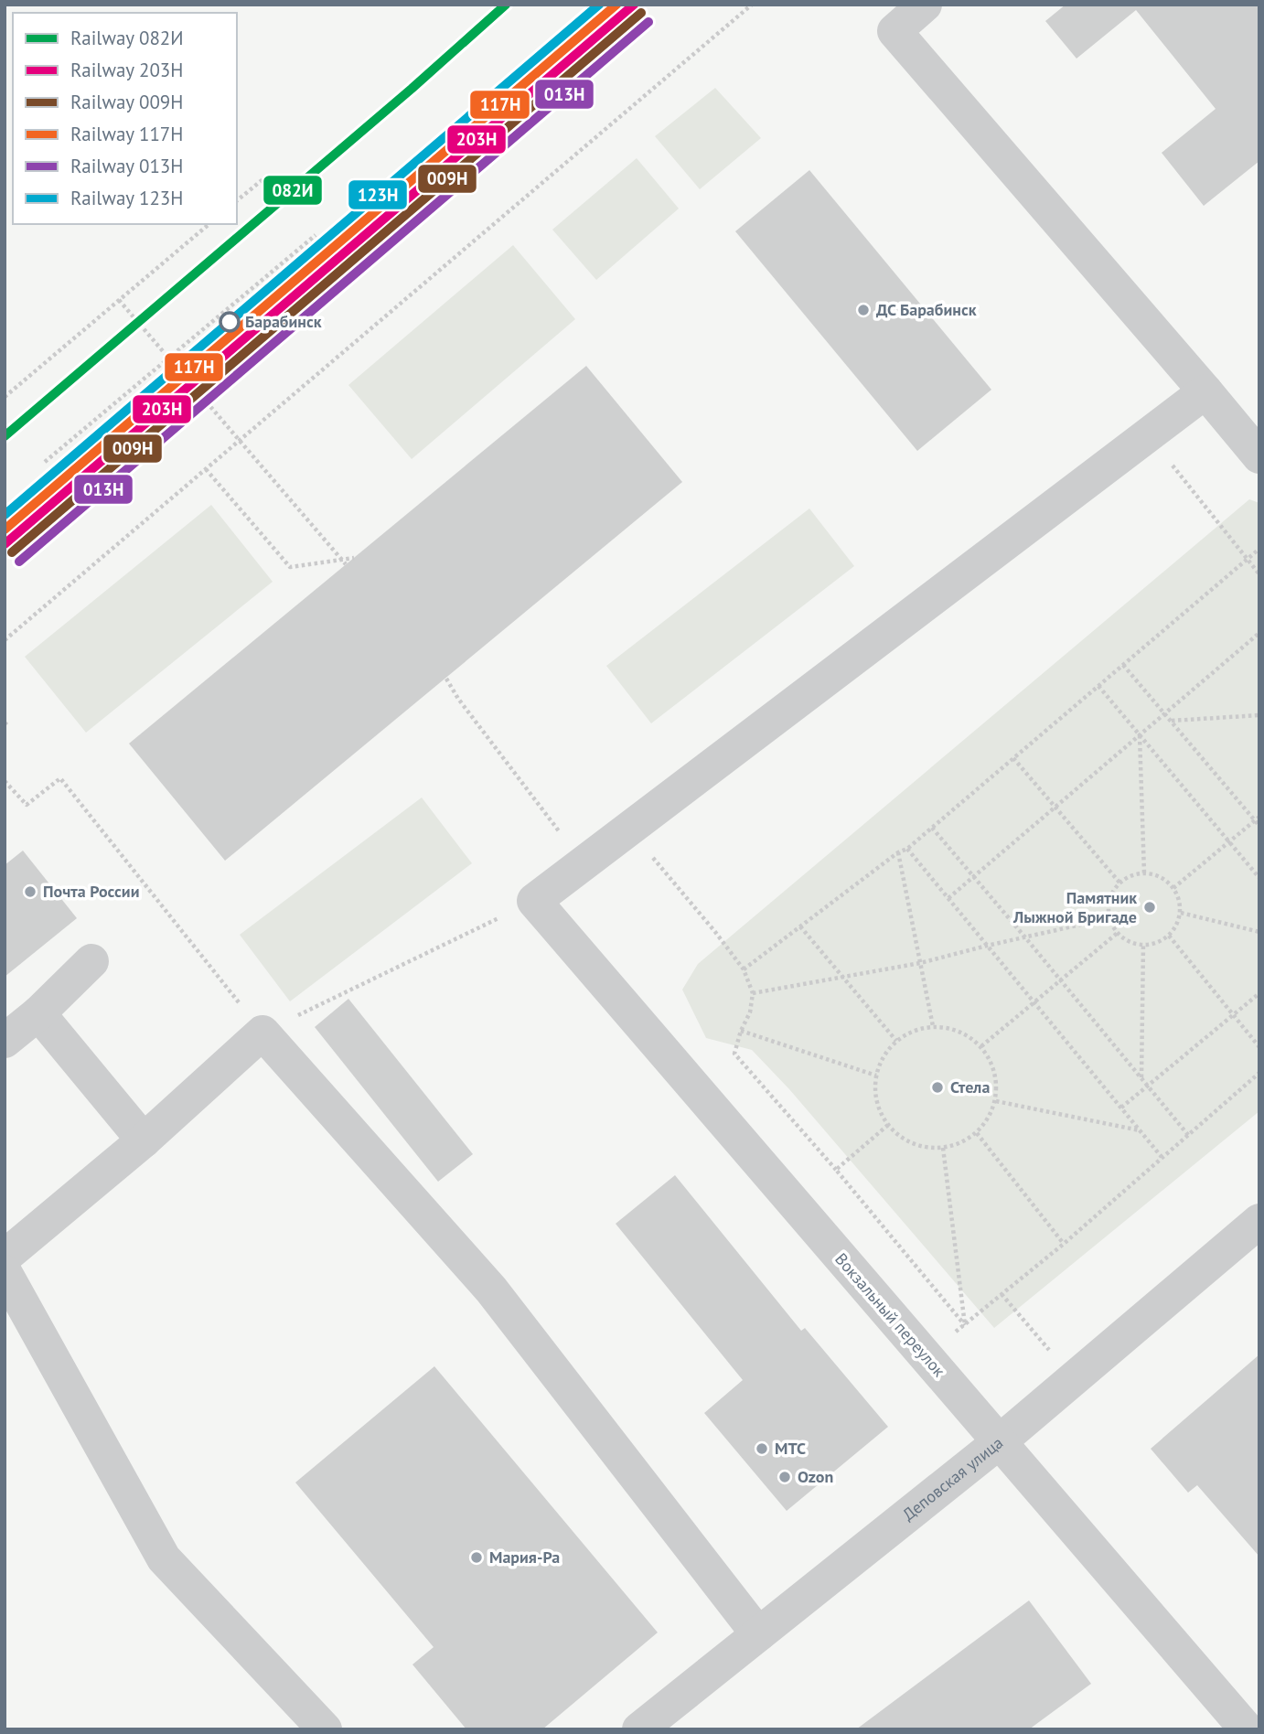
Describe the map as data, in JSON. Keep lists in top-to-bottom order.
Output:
{
  "streets": {
    "street": ["Вокзальный переулок", "Деповская улица"]
  },
  "crossings": [
    ["Вокзальный переулок", "Деповская улица"]
  ],
  "places": [
    "ДС Барабинск",
    "Барабинск",
    "Почта России",
    "Памятник Лыжной Бригаде",
    "Стела",
    "МТС",
    "Ozon",
    "Мария-Ра"
  ],
  "lines": [
    "rail line 082И",
    "rail line 203Н",
    "rail line 117Н",
    "rail line 123Н",
    "rail line 009Н",
    "rail line 013Н"
  ],
  "legend": [
    "Railway 082И",
    "Railway 203Н",
    "Railway 009Н",
    "Railway 117Н",
    "Railway 013Н",
    "Railway 123Н"
  ]
}
